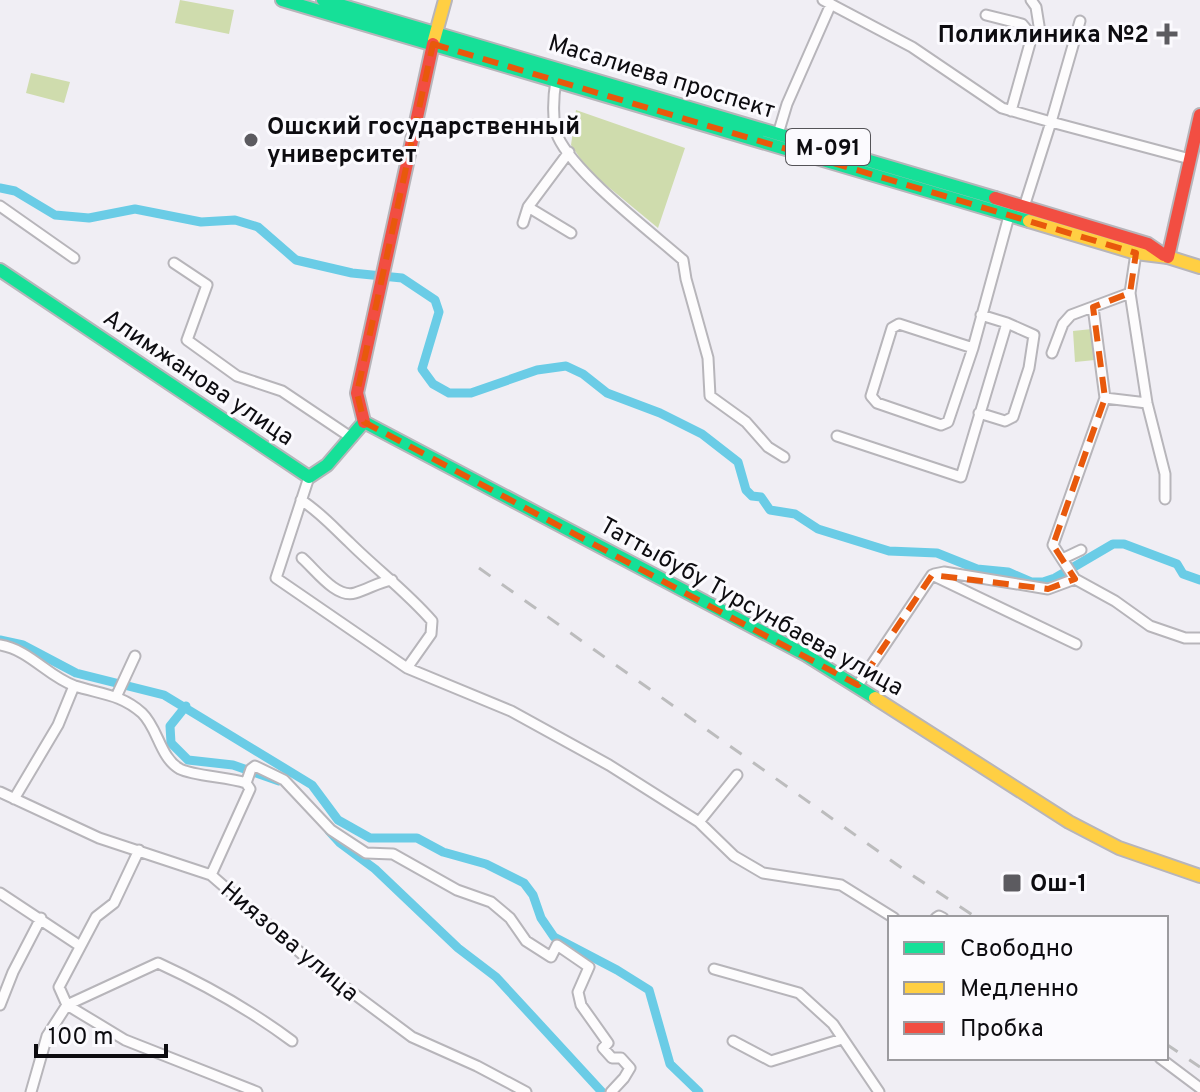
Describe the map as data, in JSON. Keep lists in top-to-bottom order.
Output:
{
  "streets": {
    "main road": [
      "Масалиева проспект",
      "М-091",
      "Алимжанова улица",
      "Таттыбубу Турсунбаева улица"
    ],
    "street": ["Ниязова улица"]
  },
  "crossings": [
    ["Масалиева проспект", "М-091"]
  ],
  "places": {
    "health": ["Поликлиника №2"],
    "other": ["Ошский государственный университет"],
    "transit": ["Ош-1"]
  },
  "legend": ["Свободно", "Медленно", "Пробка"],
  "scale_bar": "100 m"
}
